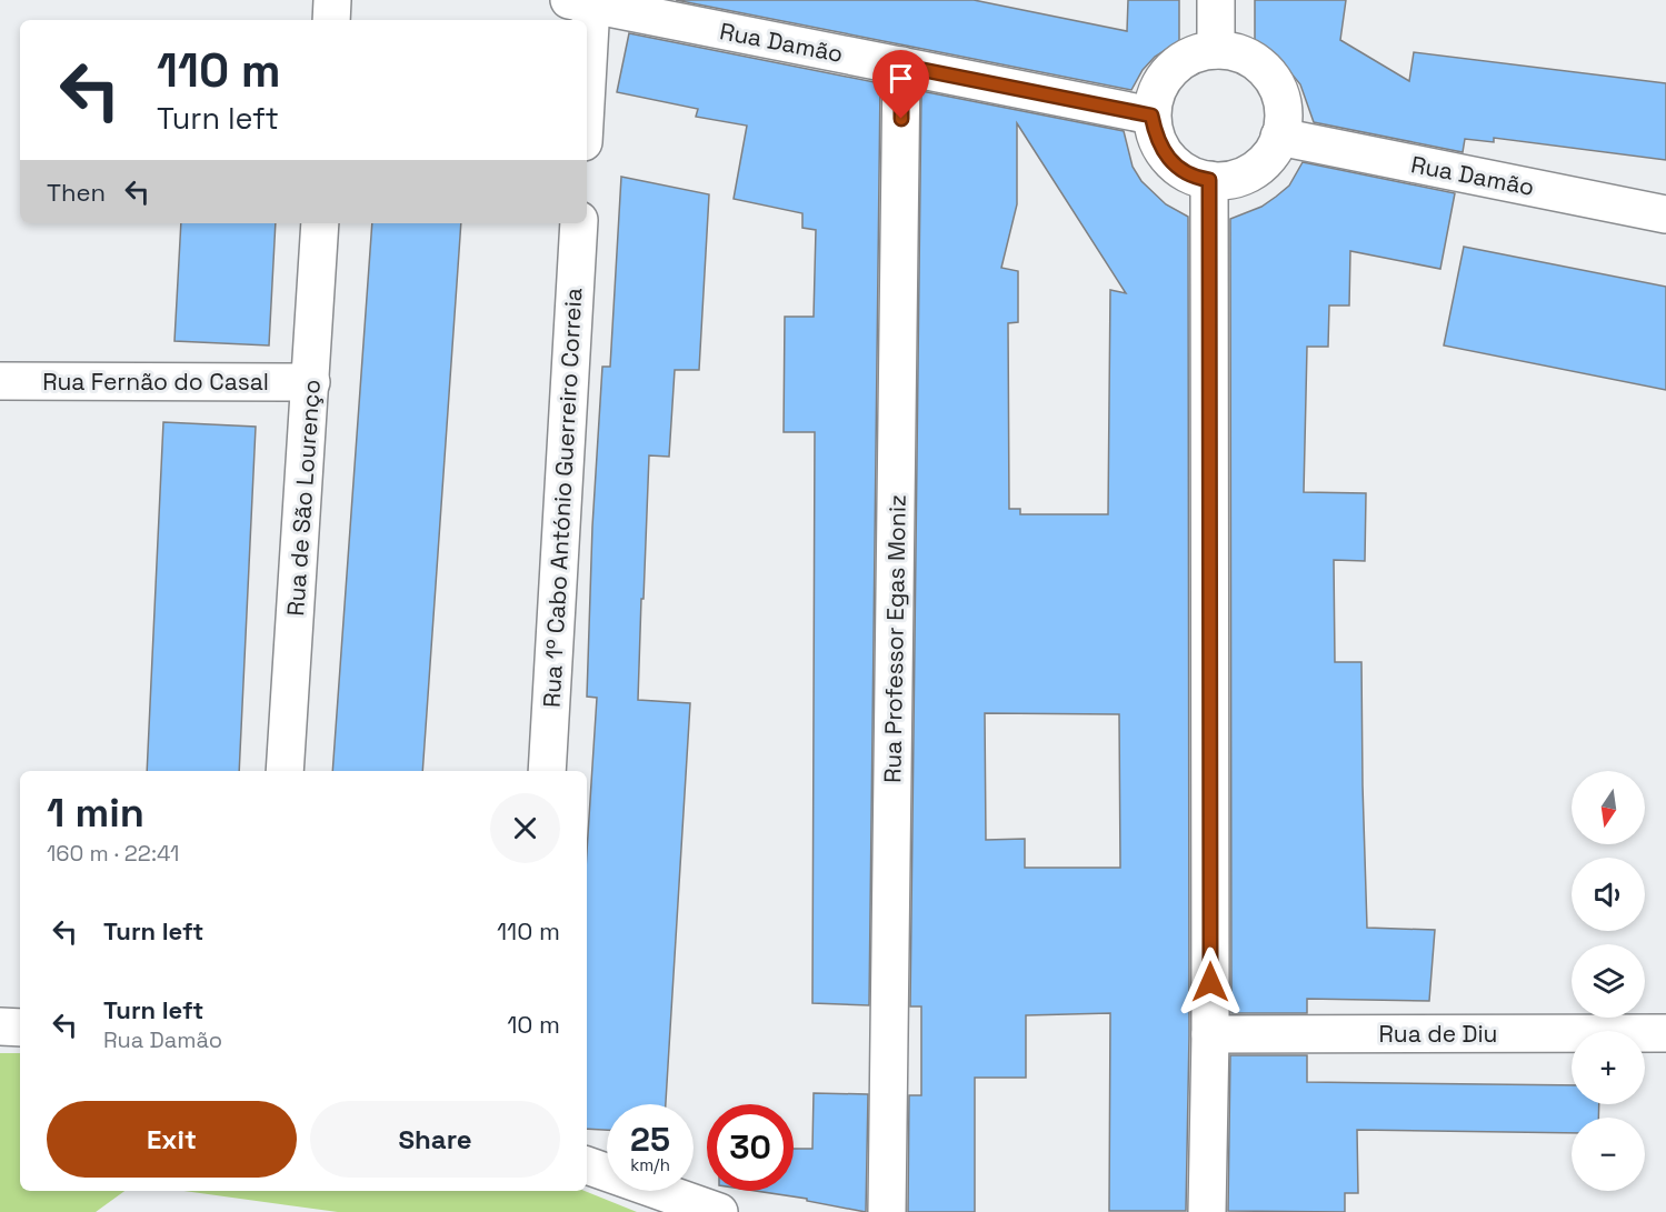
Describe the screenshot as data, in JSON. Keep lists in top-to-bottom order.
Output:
{
  "streets": {
    "street": [
      "Rua Damão",
      "Rua Fernão do Casal",
      "Rua de São Lourenço",
      "Rua 1º Cabo António Guerreiro Correia",
      "Rua Professor Egas Moniz",
      "Rua de Diu"
    ]
  },
  "crossings": [
    ["Rua Damão", "Rua Professor Egas Moniz"],
    ["Rua Fernão do Casal", "Rua de São Lourenço"]
  ],
  "north": "bottom",
  "page": {
    "turn": ["110 m", "Turn left"],
    "then": "Then",
    "map_buttons": ["+", "−"],
    "heading": ["1 min", "160 m · 22:41"],
    "list": [
      {
        "name": "Turn left",
        "value": "110 m"
      },
      {
        "name": "Turn left",
        "note": "Rua Damão",
        "value": "10 m"
      }
    ],
    "buttons": ["Exit", "Share"],
    "speed": "25 km/h",
    "limit": "30"
  }
}
